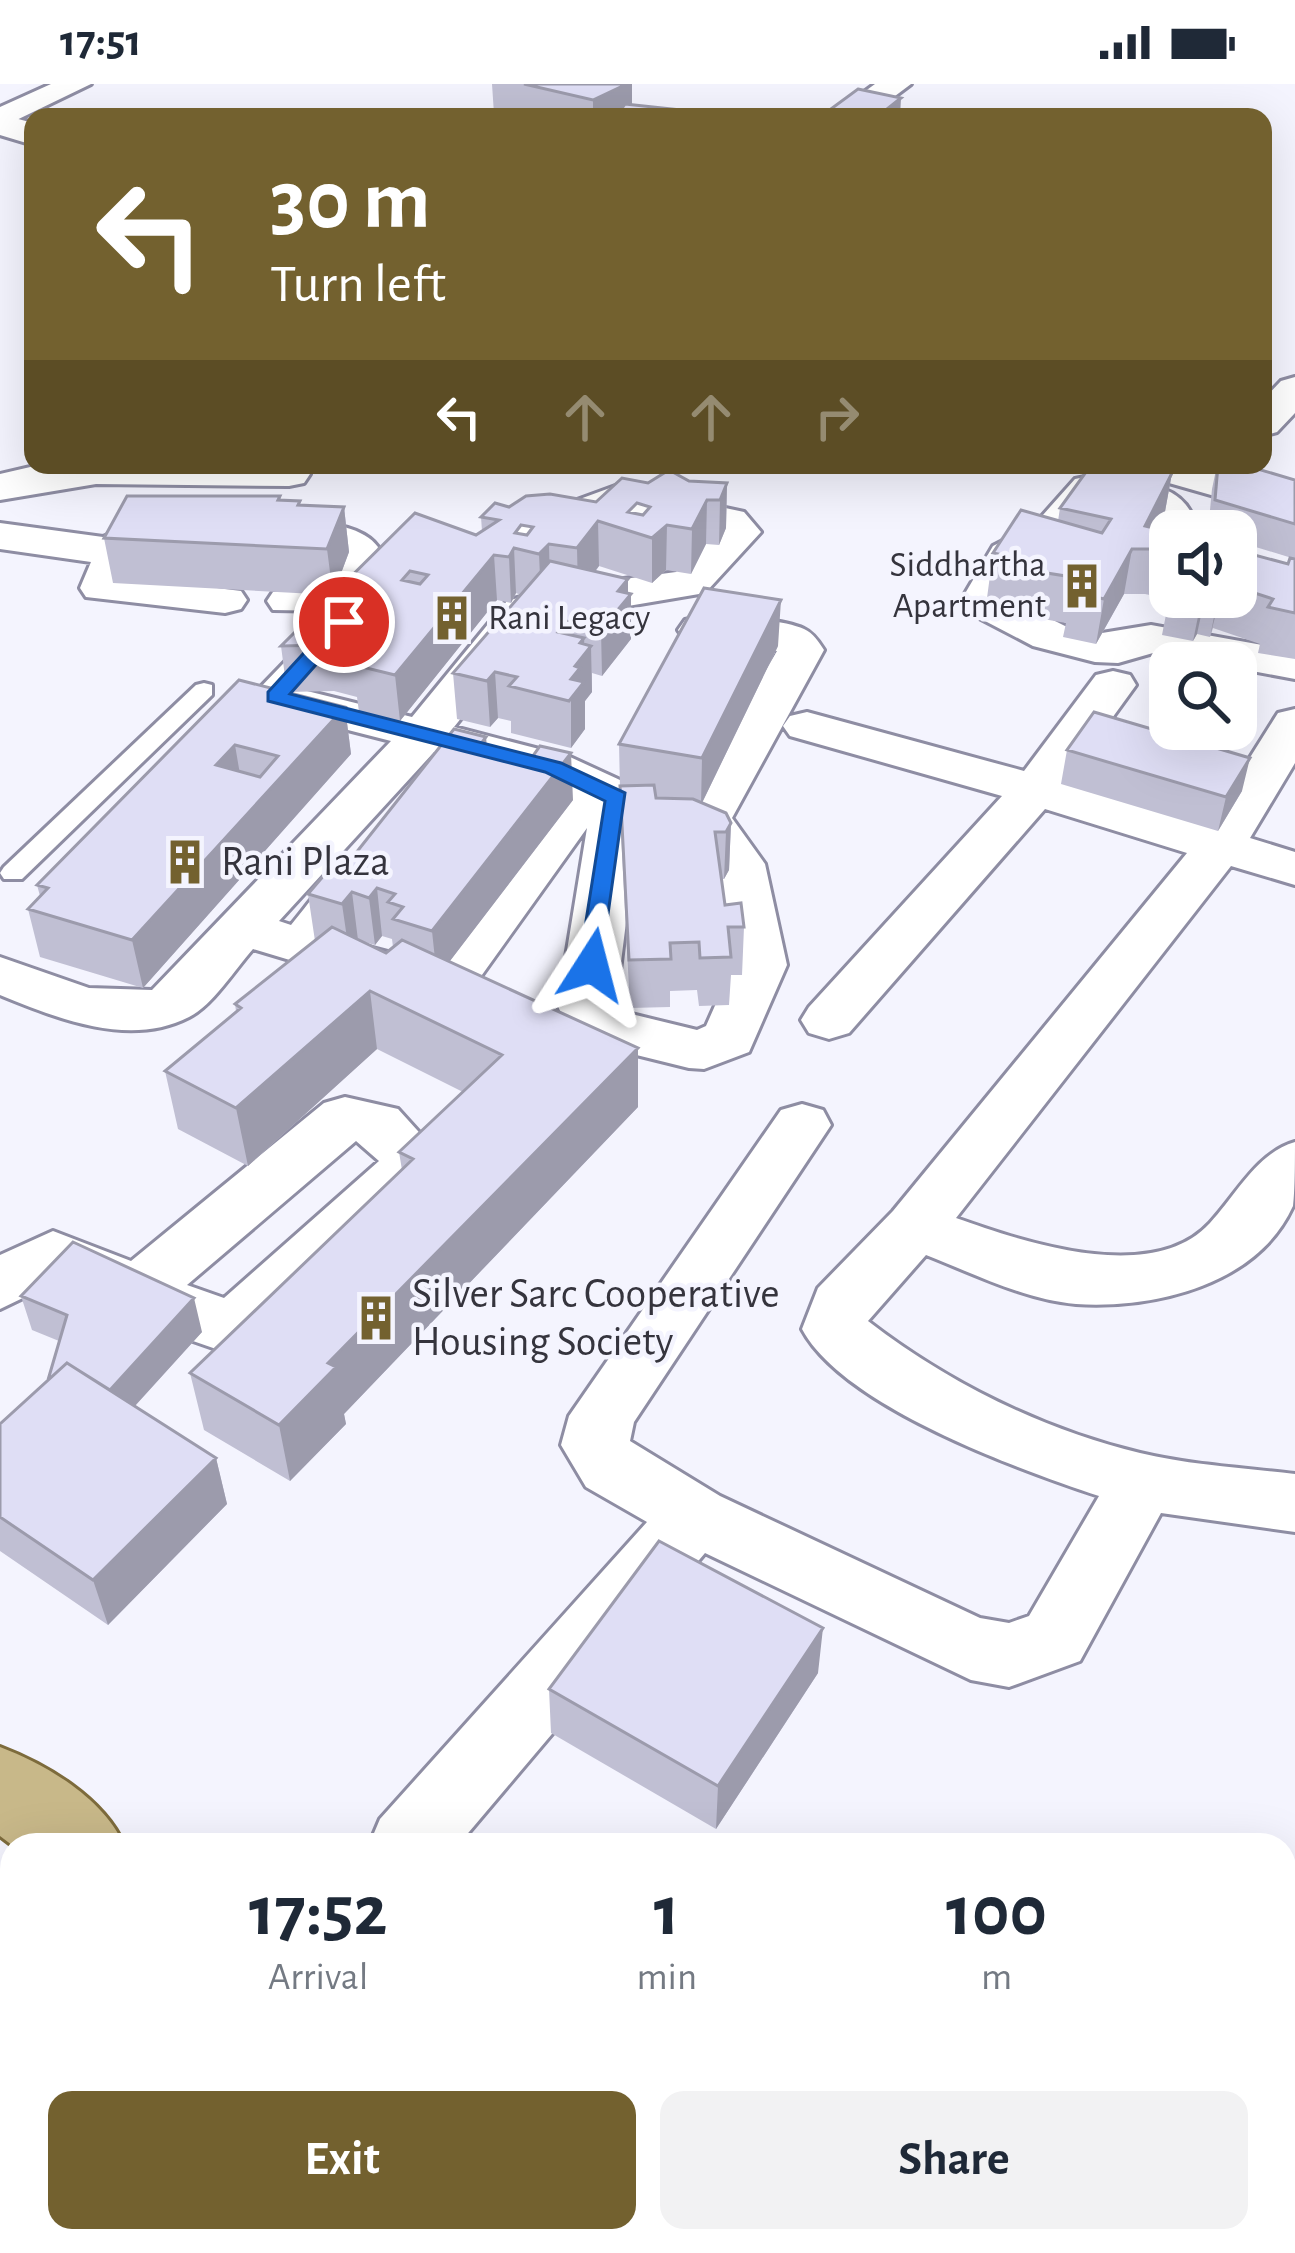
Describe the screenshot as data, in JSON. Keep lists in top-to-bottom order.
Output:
{
  "places": {
    "building": [
      "Siddhartha Apartment",
      "Rani Legacy",
      "Rani Plaza",
      "Silver Sarc Cooperative Housing Society"
    ]
  },
  "page": {
    "status": "17:51",
    "turn": ["30 m", "Turn left"],
    "eta": [
      "17:52",
      "Arrival",
      "1",
      "min",
      "100",
      "m"
    ],
    "buttons": ["Exit", "Share"]
  }
}
